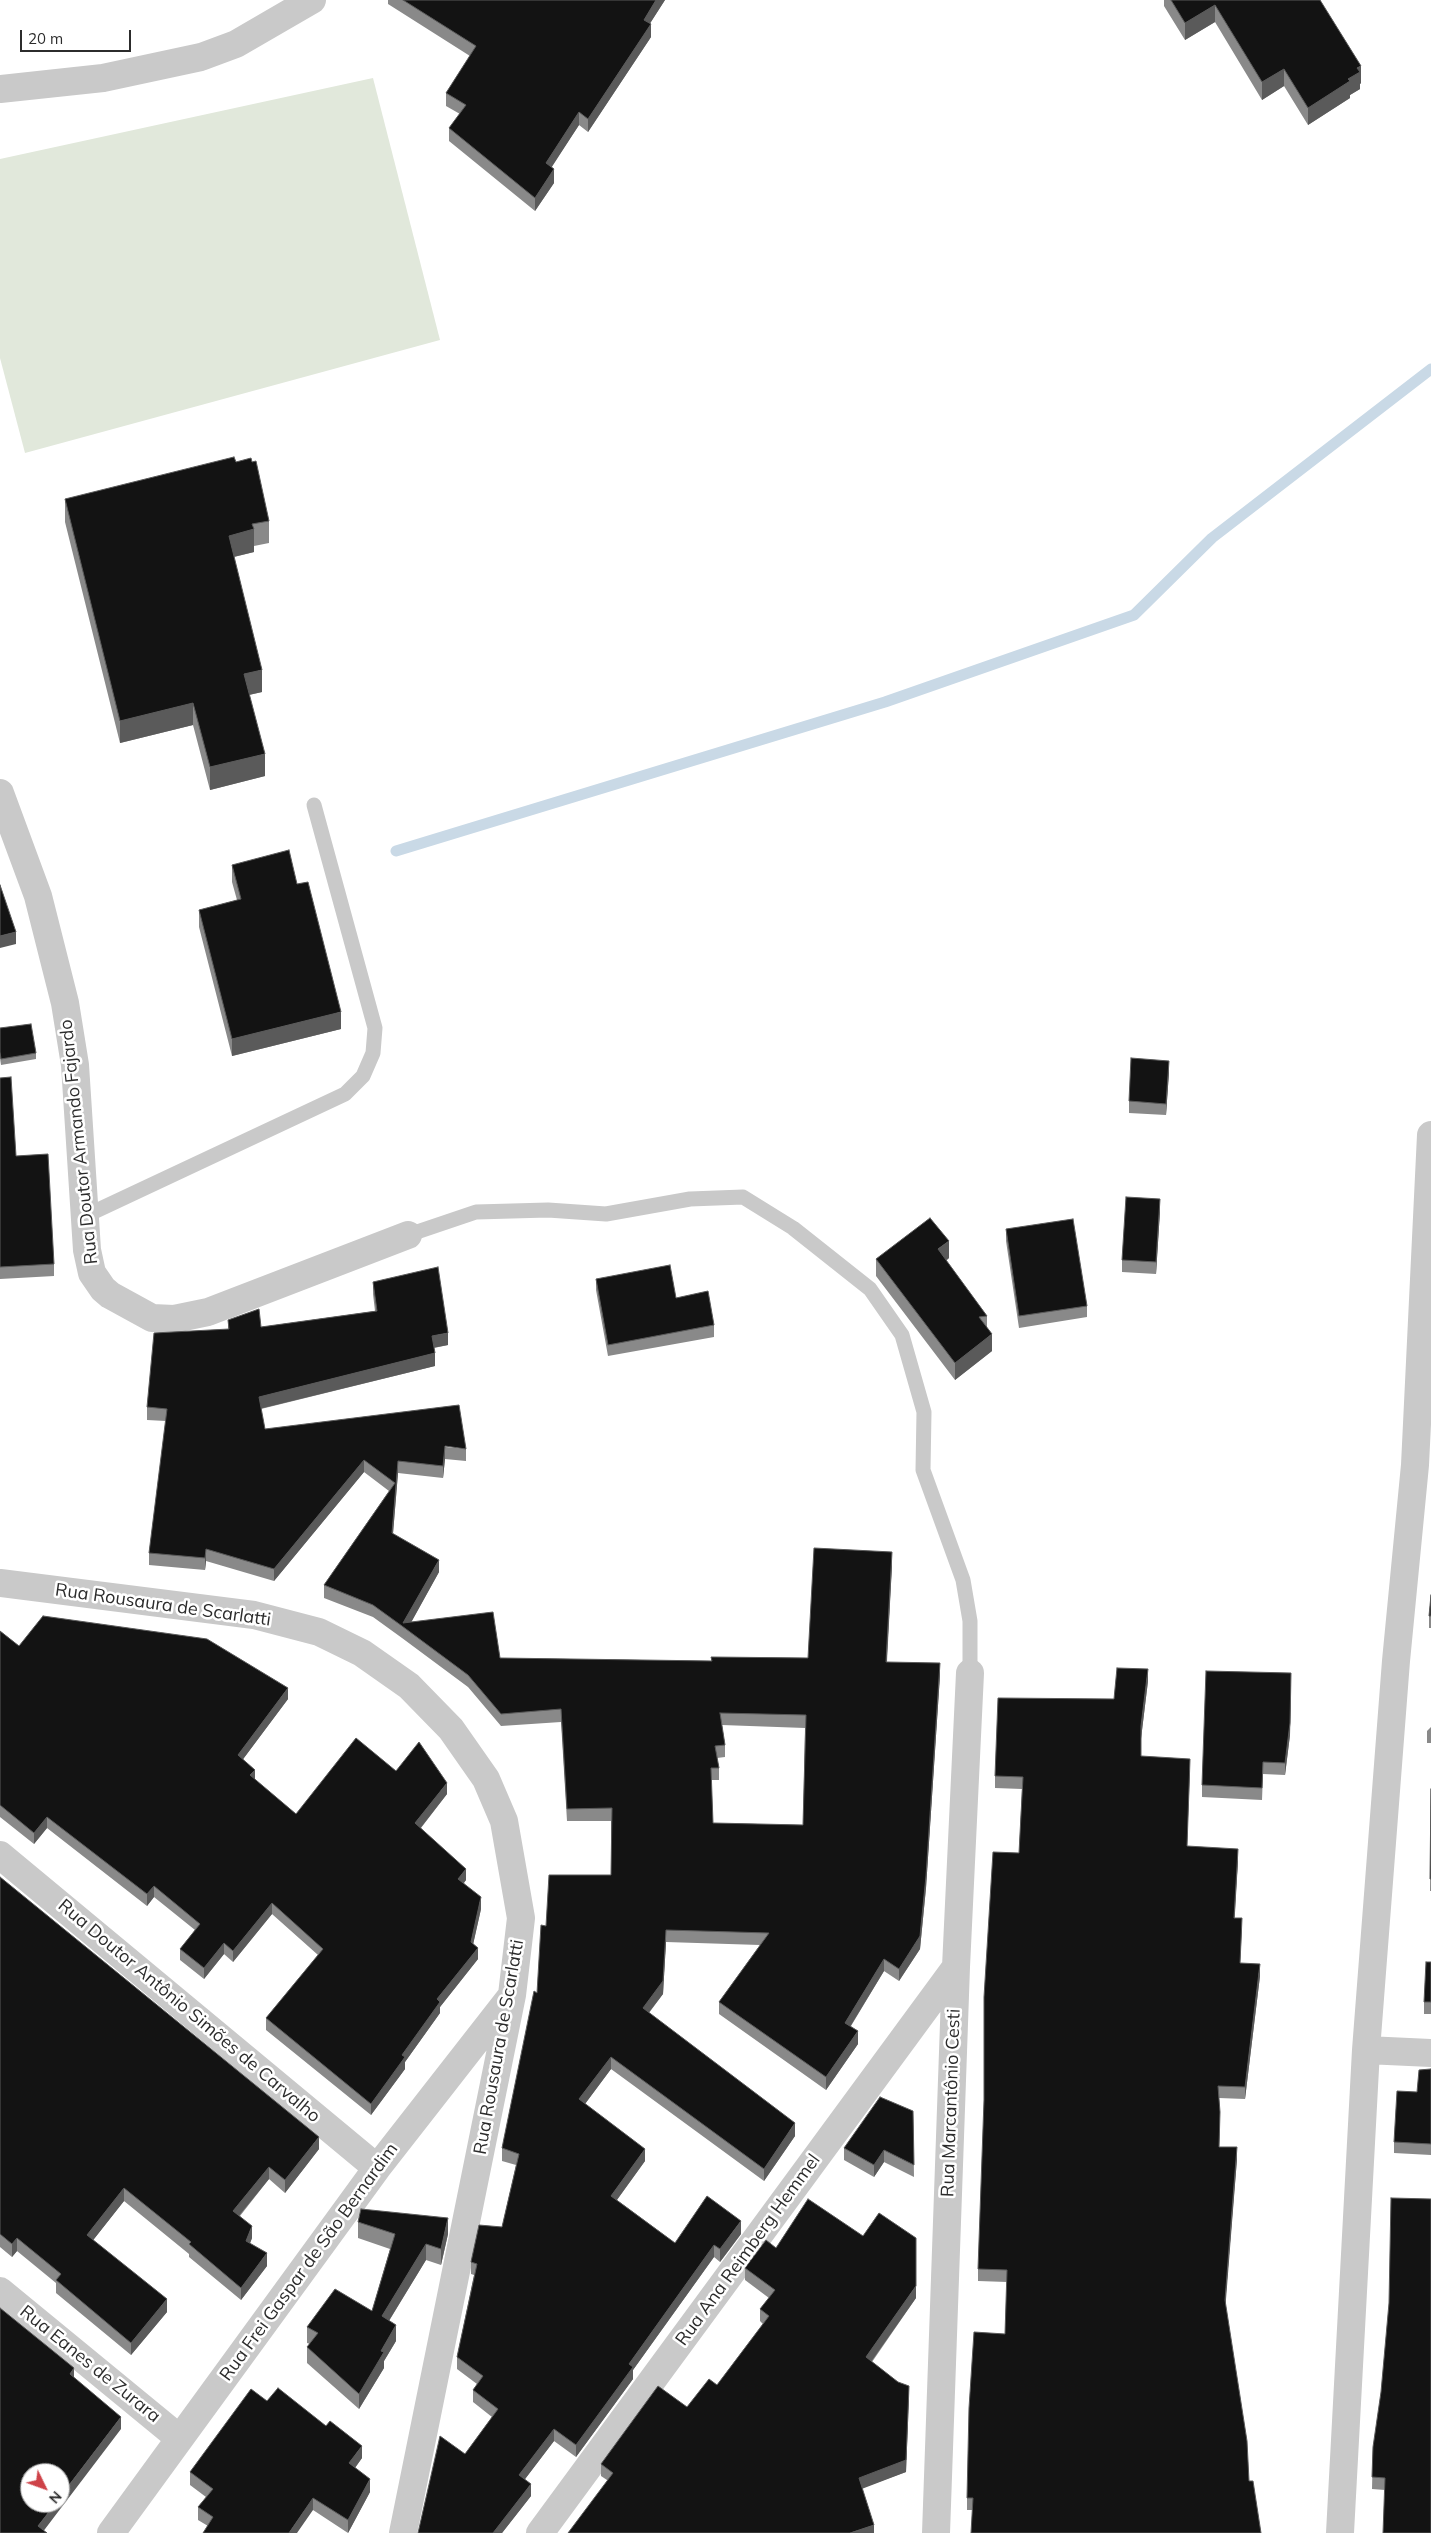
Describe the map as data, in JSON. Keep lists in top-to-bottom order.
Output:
{
  "streets": {
    "street": [
      "Rua Doutor Armando Fajardo",
      "Rua Rousaura de Scarlatti",
      "Rua Doutor Antônio Simões de Carvalho",
      "Rua Marcantônio Cesti",
      "Rua Ana Reimberg Hemmel",
      "Rua Frei Gaspar de São Bernardim",
      "Rua Eanes de Zurara"
    ]
  },
  "crossings": [
    ["Rua Rousaura de Scarlatti", "Rua Frei Gaspar de São Bernardim"],
    ["Rua Doutor Antônio Simões de Carvalho", "Rua Frei Gaspar de São Bernardim"],
    ["Rua Marcantônio Cesti", "Rua Ana Reimberg Hemmel"],
    ["Rua Frei Gaspar de São Bernardim", "Rua Eanes de Zurara"]
  ],
  "scale_bar": "20 m",
  "north": "bottom right"
}
